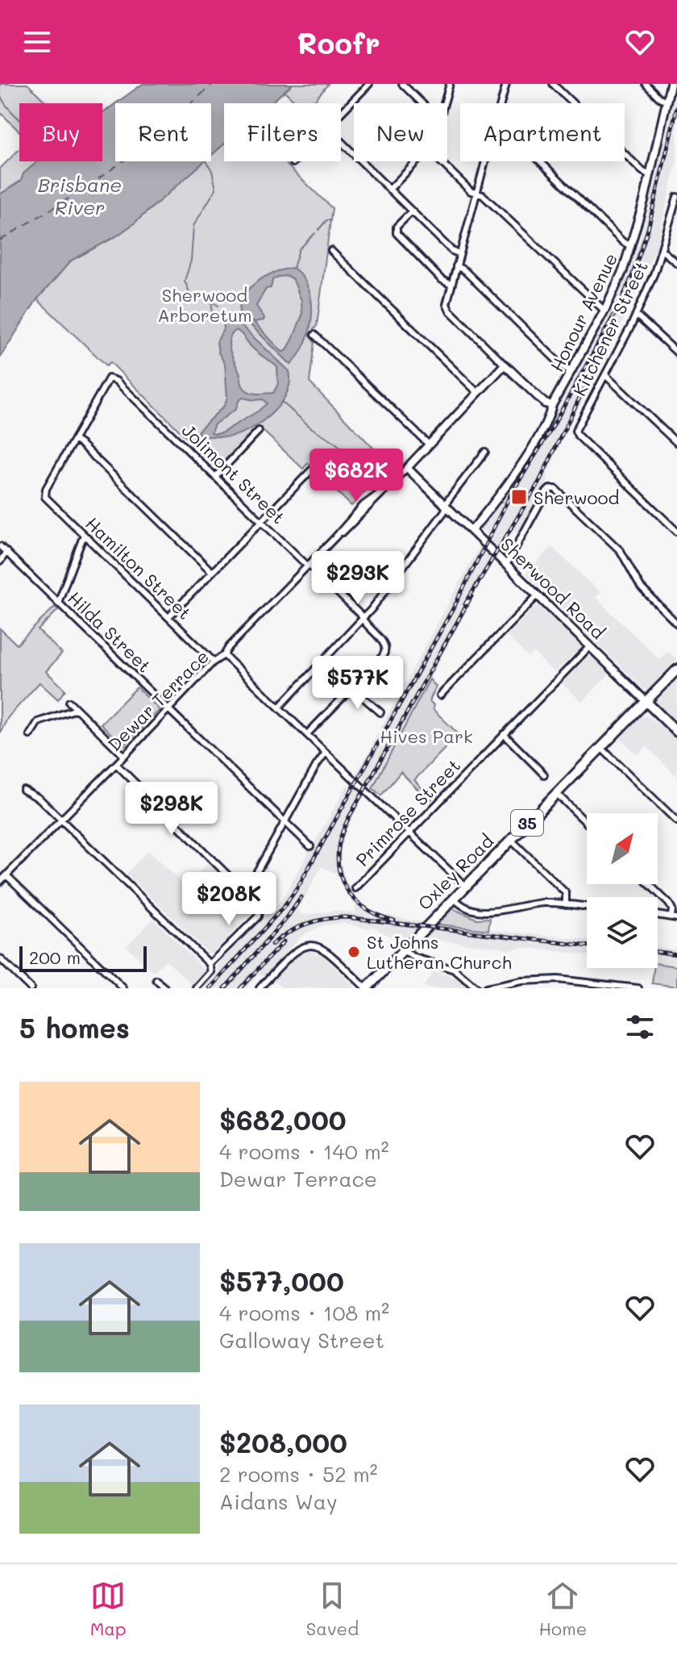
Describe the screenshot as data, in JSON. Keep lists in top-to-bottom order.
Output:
{
  "streets": {
    "main road": ["Sherwood Road", "35", "Oxley Road"],
    "street": [
      "Honour Avenue",
      "Kitchener Street",
      "Jolimont Street",
      "Hamilton Street",
      "Hilda Street",
      "Dewar Terrace",
      "Primrose Street"
    ]
  },
  "crossings": [
    ["Honour Avenue", "Sherwood Road"],
    ["Jolimont Street", "Hamilton Street"],
    ["Jolimont Street", "Dewar Terrace"],
    ["Hamilton Street", "Dewar Terrace"],
    ["Sherwood Road", "Dewar Terrace"],
    ["Sherwood Road", "Primrose Street"],
    ["Sherwood Road", "Oxley Road"],
    ["Hilda Street", "Dewar Terrace"]
  ],
  "water": ["Brisbane River"],
  "parks": ["Sherwood Arboretum", "Hives Park"],
  "places": {
    "transit": ["Sherwood"],
    "other": ["St Johns Lutheran Church"]
  },
  "scale_bar": "200 m",
  "north": "top right",
  "page": {
    "header": "Roofr",
    "chip": [
      "Buy",
      "Rent",
      "Filters",
      "New",
      "Apartment"
    ],
    "price": [
      "$682K",
      "$293K",
      "$577K",
      "$298K",
      "$208K"
    ],
    "scale": "200 m",
    "heading": "5 homes",
    "list": [
      {
        "name": "$682,000",
        "note": "4 rooms · 140 m² · Dewar Terrace"
      },
      {
        "name": "$577,000",
        "note": "4 rooms · 108 m² · Galloway Street"
      },
      {
        "name": "$208,000",
        "note": "2 rooms · 52 m² · Aidans Way"
      }
    ],
    "tabs": ["Map", "Saved", "Home"]
  }
}
